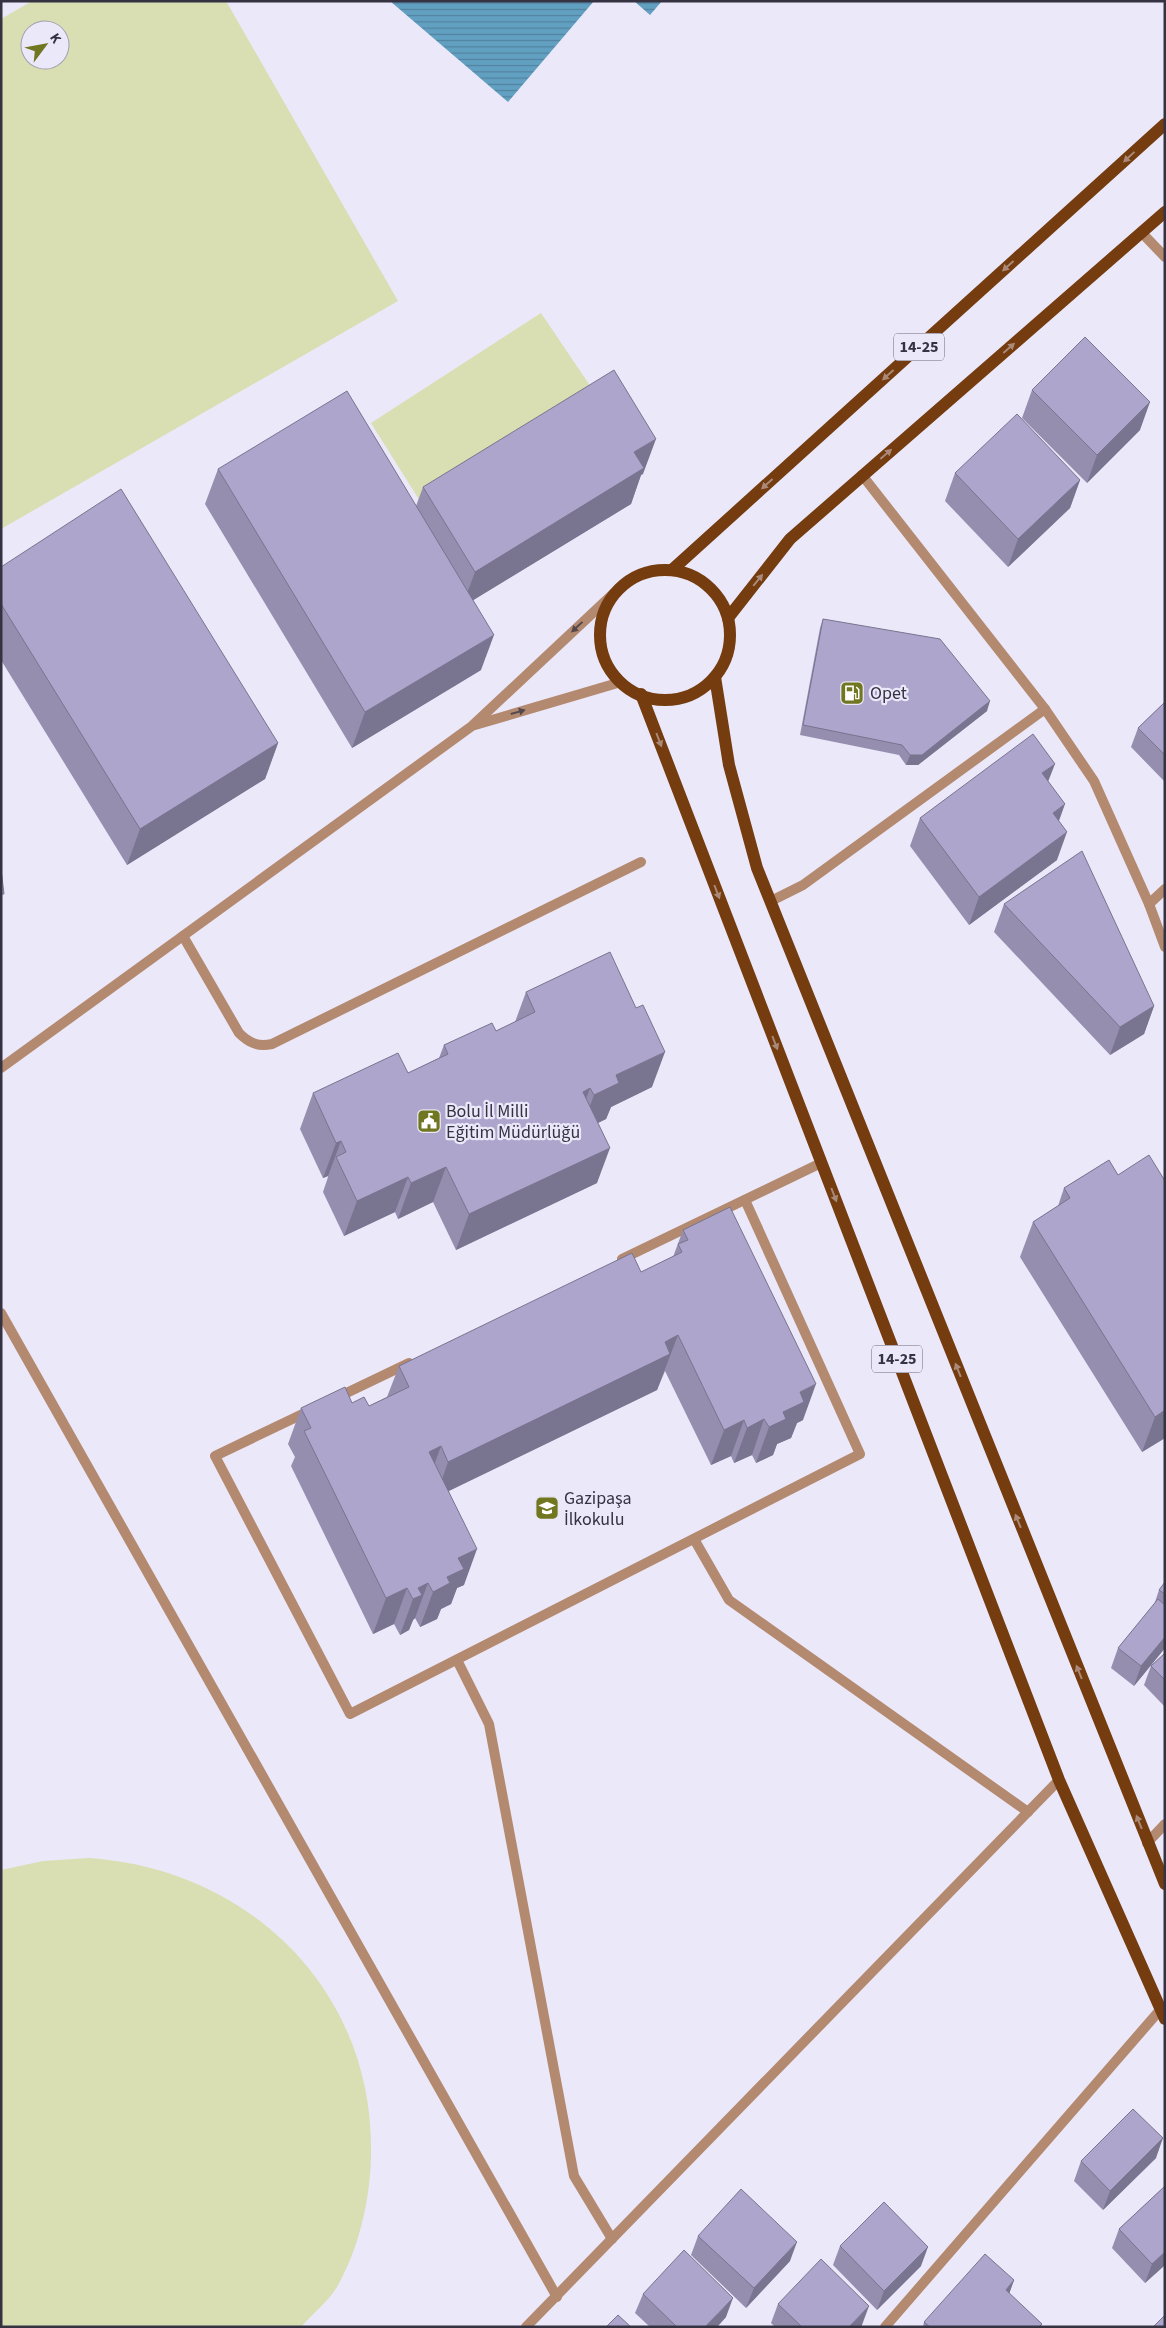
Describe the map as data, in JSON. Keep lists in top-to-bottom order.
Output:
{
  "streets": {
    "main road": ["14-25"]
  },
  "places": {
    "fuel station": ["Opet"],
    "public building": ["Bolu İl Milli Eğitim Müdürlüğü"],
    "school or university": ["Gazipaşa İlkokulu"]
  },
  "north": "top right"
}
